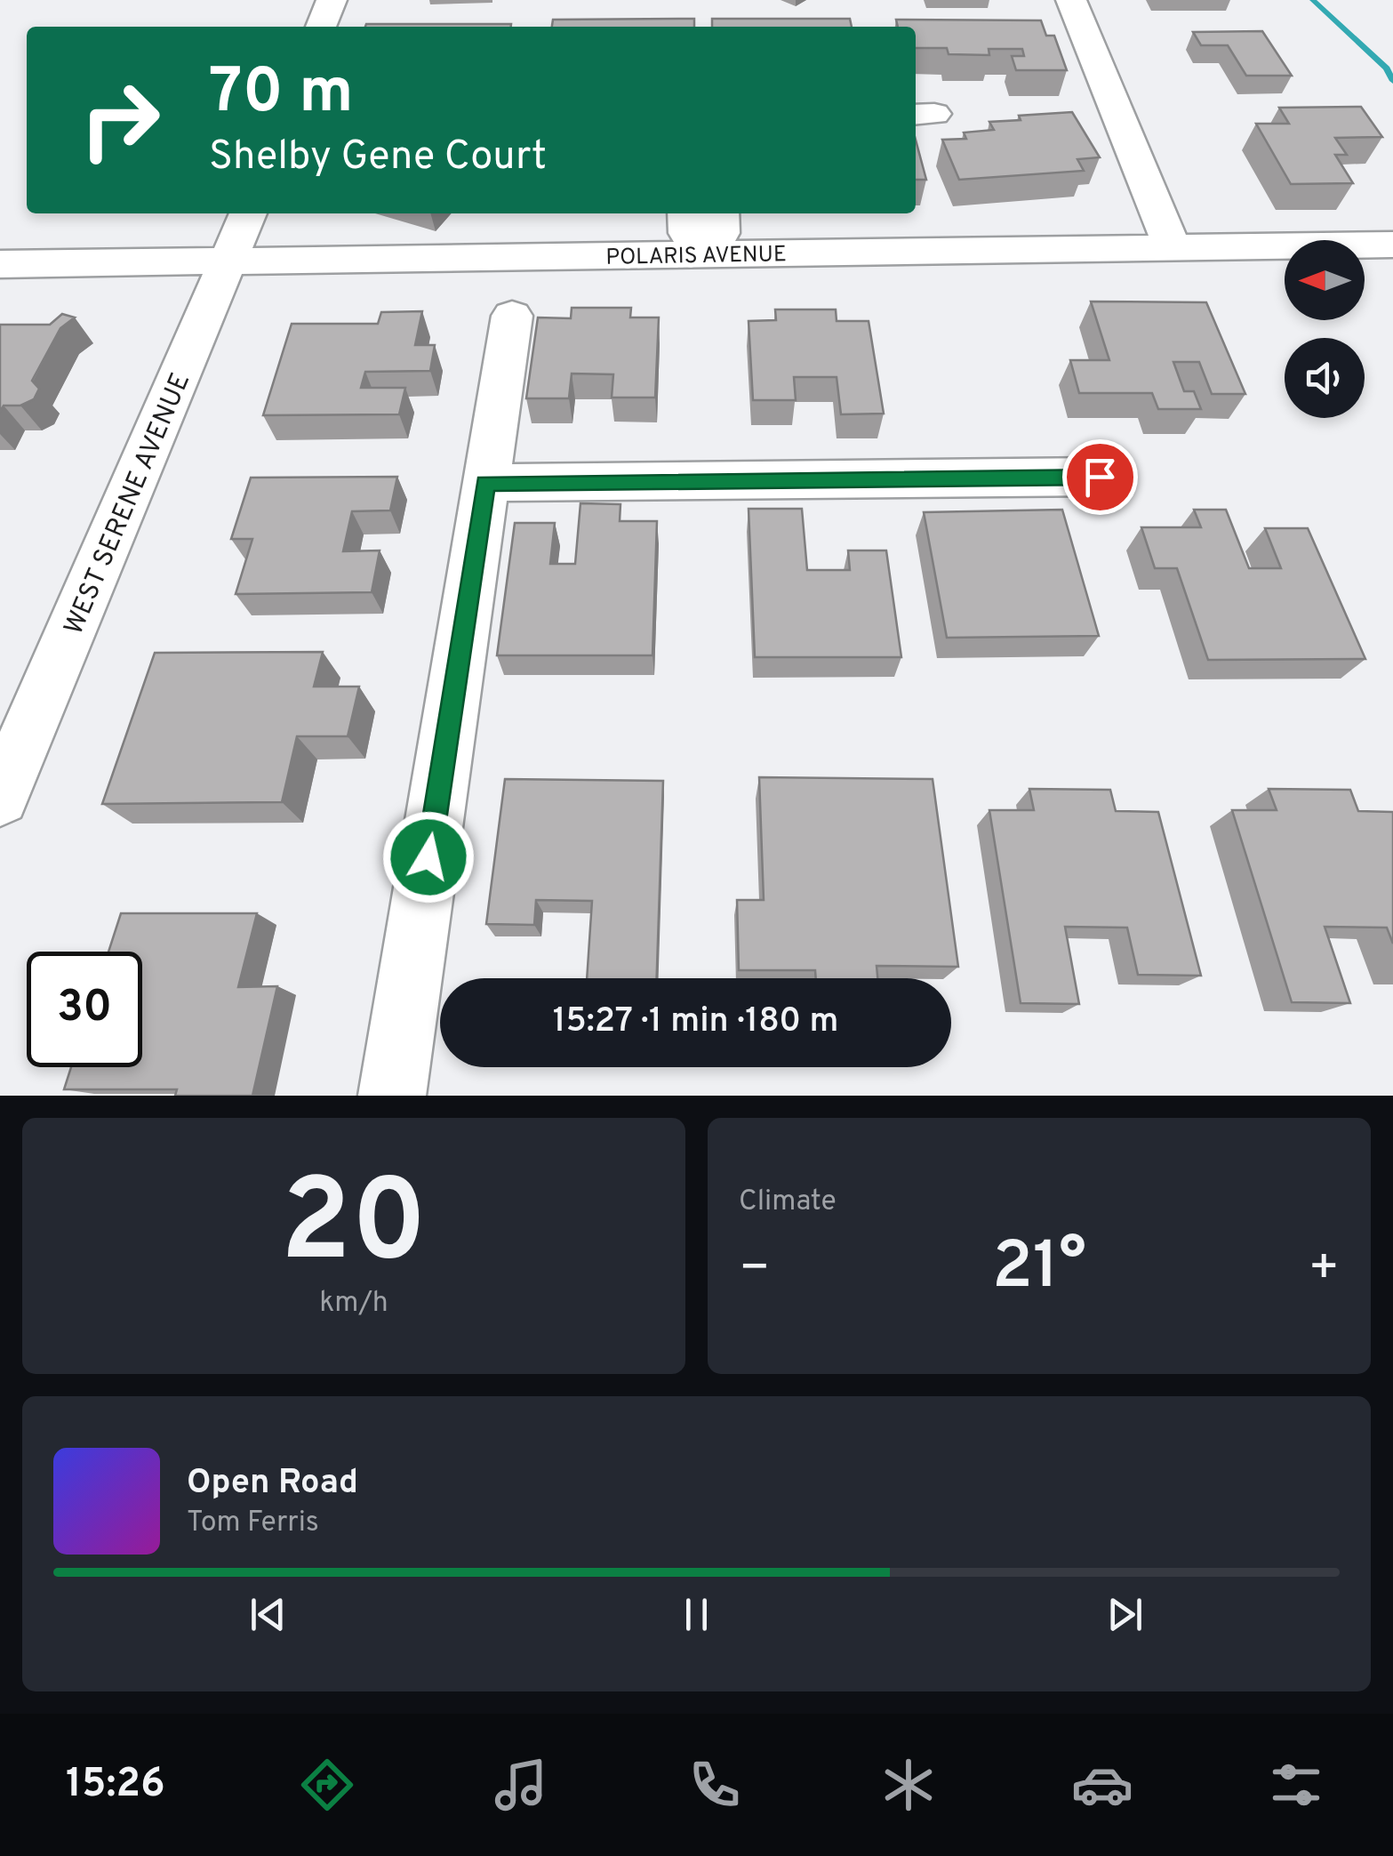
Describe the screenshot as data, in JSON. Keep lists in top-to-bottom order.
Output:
{
  "streets": {
    "street": ["POLARIS AVENUE", "WEST SERENE AVENUE"]
  },
  "crossings": [
    ["POLARIS AVENUE", "WEST SERENE AVENUE"]
  ],
  "north": "left",
  "page": {
    "turn": ["70 m", "Shelby Gene Court"],
    "limit": "30",
    "trip": "15:27 · 1 min · 180 m",
    "tile": [
      ["20", "km/h"],
      "Climate"
    ],
    "heat": ["−", "21°", "+"],
    "song": ["Open Road", "Tom Ferris"],
    "tabs": "15:26"
  }
}
